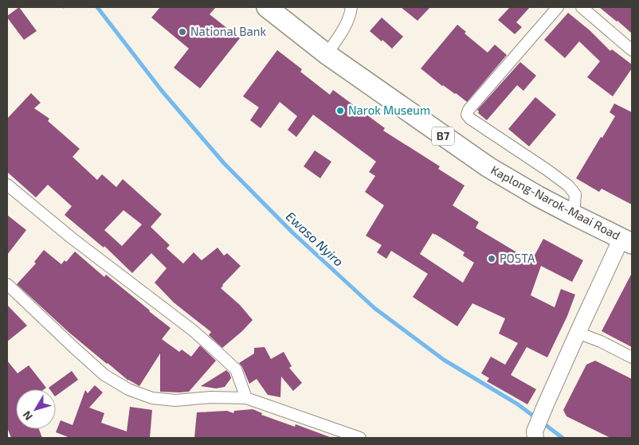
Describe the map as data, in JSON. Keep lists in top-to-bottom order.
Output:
{
  "streets": {
    "highway": ["B7", "Kaplong-Narok-Maai Road"]
  },
  "water": ["Ewaso Nyiro"],
  "places": ["National Bank", "Narok Museum", "POSTA"],
  "north": "bottom left"
}
